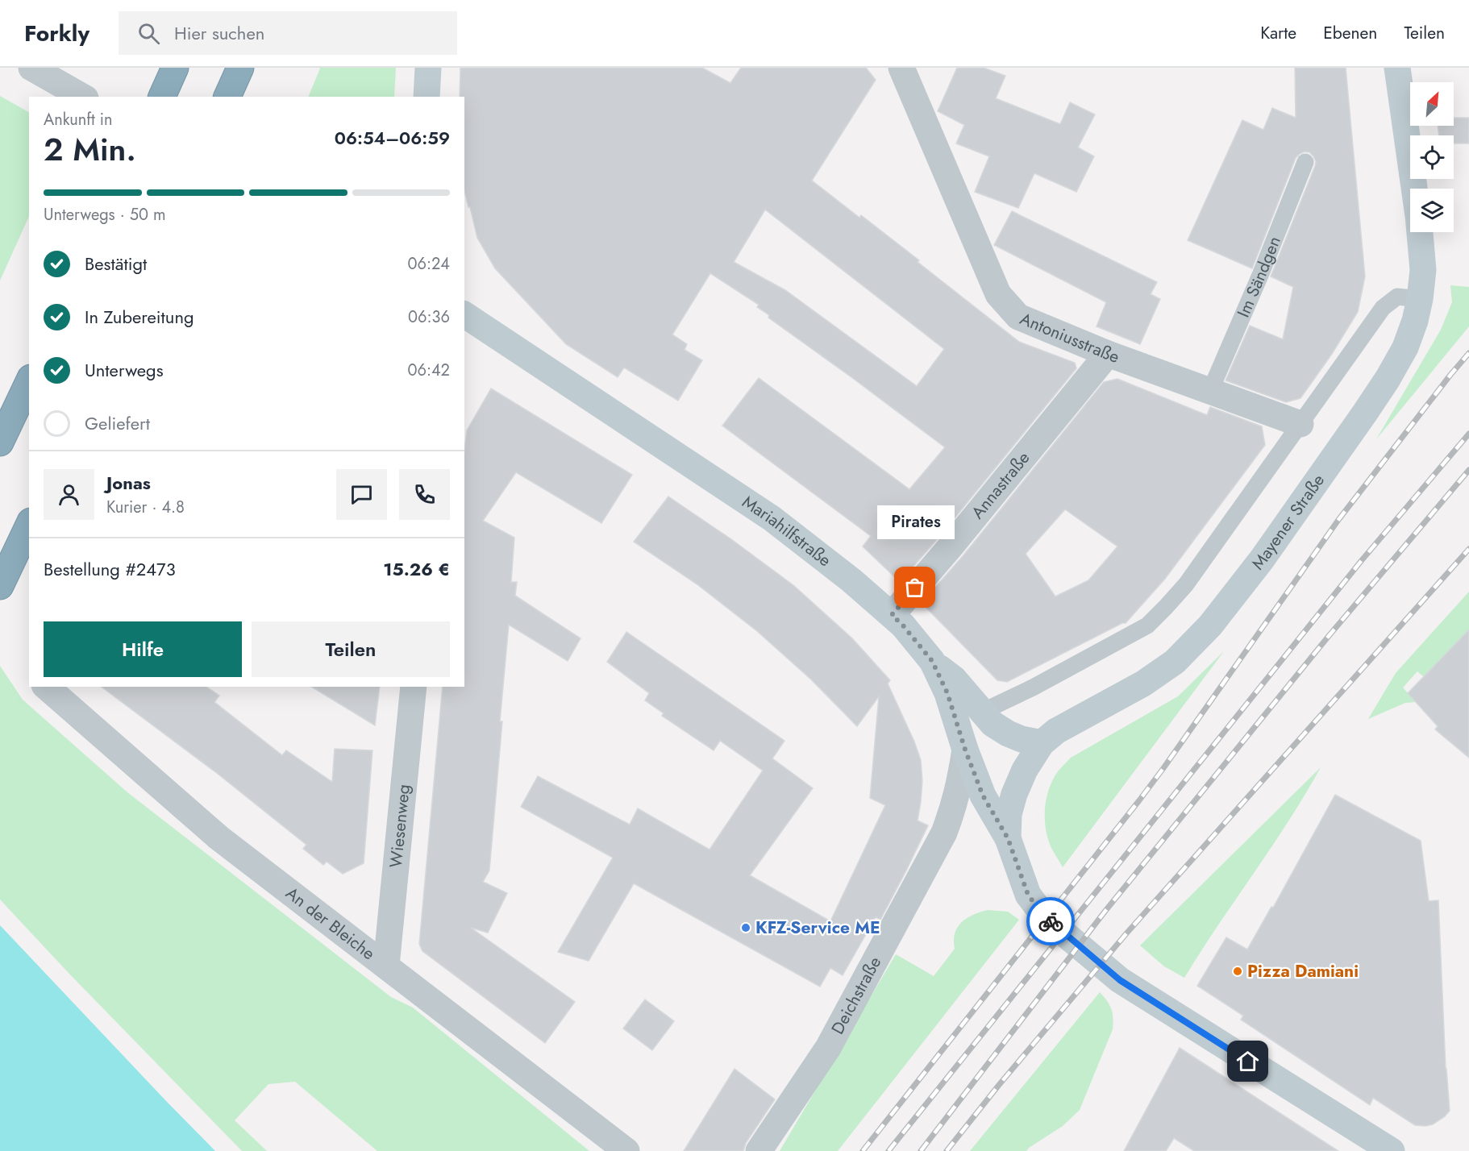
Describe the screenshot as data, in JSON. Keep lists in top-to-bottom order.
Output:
{
  "streets": {
    "street": [
      "Antoniusstraße",
      "Annastraße",
      "Mayener Straße",
      "Mariahilfstraße",
      "Wiesenweg",
      "An der Bleiche",
      "Deichstraße"
    ],
    "lane": ["Im Sändgen"]
  },
  "crossings": [
    ["Im Sändgen", "Antoniusstraße"],
    ["Antoniusstraße", "Annastraße"],
    ["Annastraße", "Mariahilfstraße"],
    ["Mayener Straße", "Mariahilfstraße"],
    ["Mariahilfstraße", "Deichstraße"],
    ["Wiesenweg", "An der Bleiche"]
  ],
  "places": ["Pirates", "KFZ-Service ME", "Pizza Damiani"],
  "north": "top right",
  "page": {
    "header": "Forkly",
    "search": "Hier suchen",
    "nav": ["Karte", "Ebenen", "Teilen"],
    "heading": ["2 Min.", "Ankunft in", "06:54–06:59"],
    "panel": [
      "Jonas",
      "Kurier · 4.8",
      "Bestellung #2473",
      "15.26 €"
    ],
    "bar": "Unterwegs · 50 m",
    "list": [
      ["Bestätigt", "06:24"],
      ["In Zubereitung", "06:36"],
      ["Unterwegs", "06:42"],
      "Geliefert"
    ],
    "bubble": "Pirates",
    "buttons": ["Hilfe", "Teilen"]
  }
}
